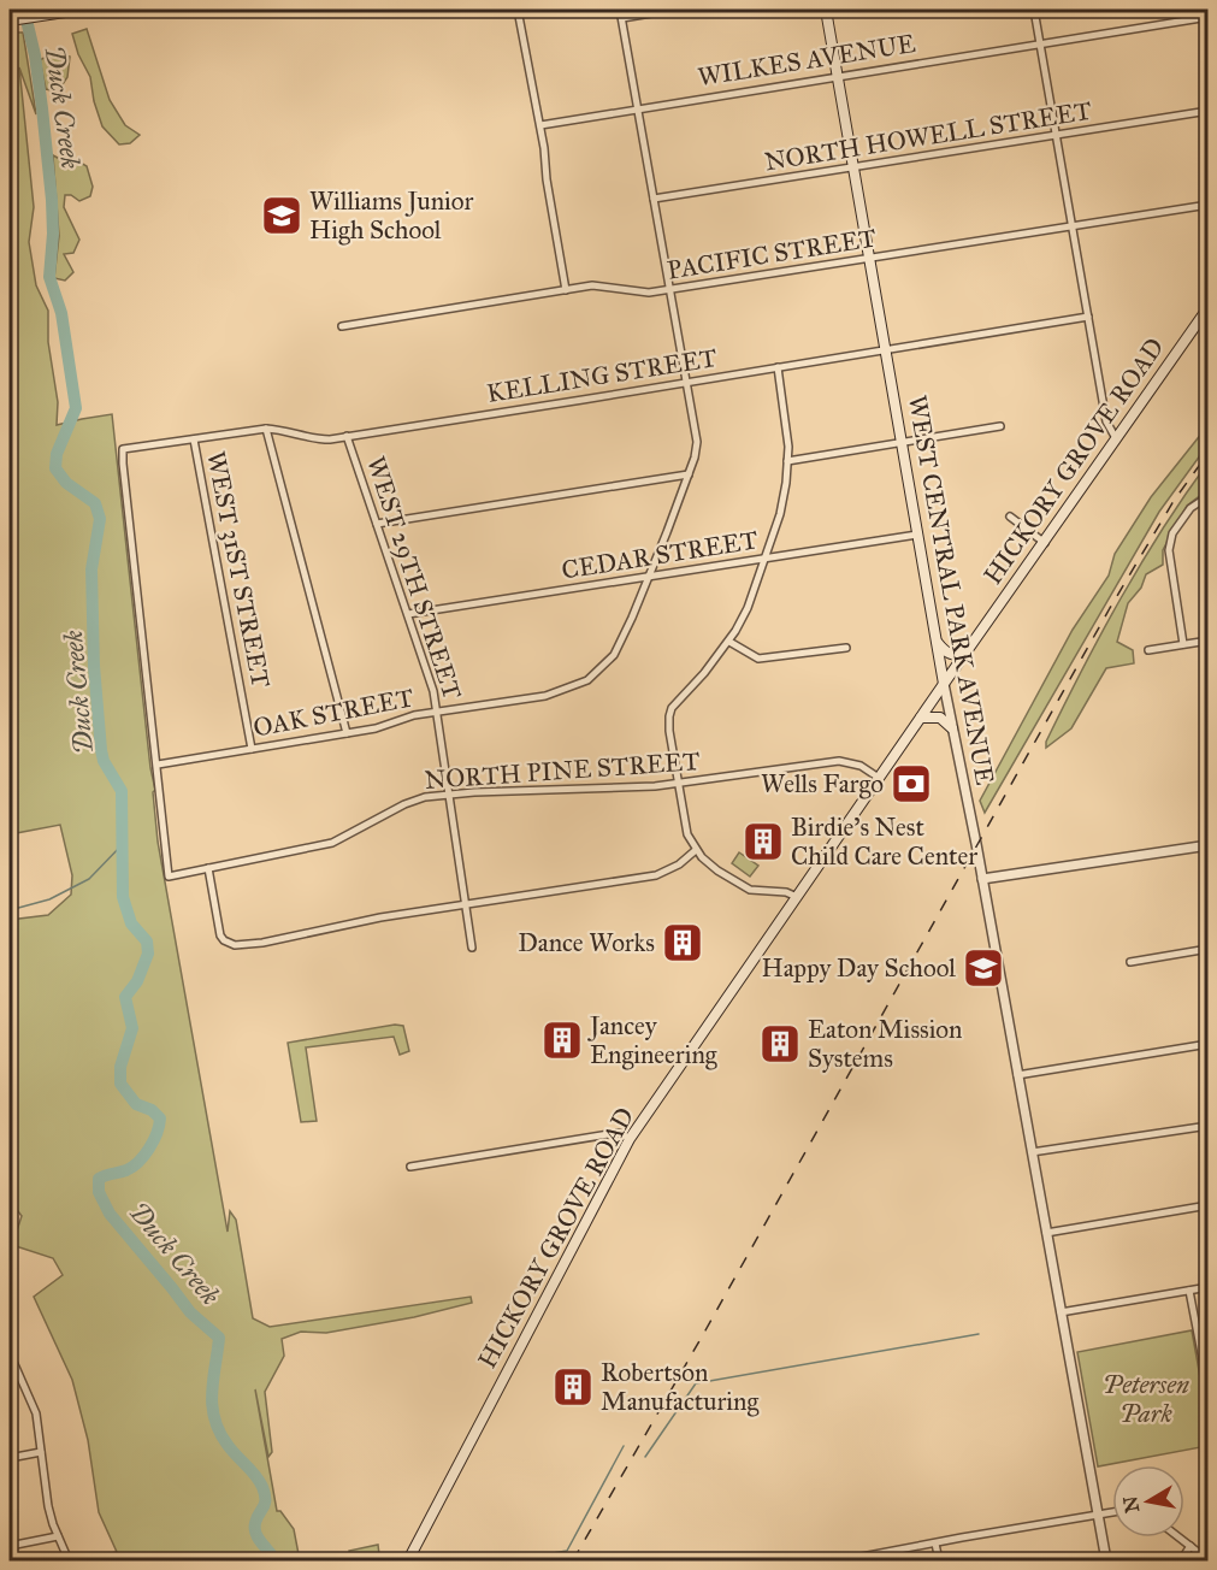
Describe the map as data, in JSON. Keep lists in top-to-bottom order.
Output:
{
  "streets": {
    "main road": ["HICKORY GROVE ROAD", "WEST CENTRAL PARK AVENUE"],
    "street": [
      "WILKES AVENUE",
      "NORTH HOWELL STREET",
      "PACIFIC STREET",
      "KELLING STREET",
      "CEDAR STREET",
      "WEST 31ST STREET",
      "WEST 29TH STREET",
      "OAK STREET",
      "NORTH PINE STREET"
    ]
  },
  "crossings": [
    ["WILKES AVENUE", "WEST CENTRAL PARK AVENUE"],
    ["WILKES AVENUE", "OAK STREET"],
    ["NORTH HOWELL STREET", "WEST CENTRAL PARK AVENUE"],
    ["NORTH HOWELL STREET", "OAK STREET"],
    ["PACIFIC STREET", "WEST CENTRAL PARK AVENUE"],
    ["PACIFIC STREET", "OAK STREET"],
    ["KELLING STREET", "WEST 31ST STREET"],
    ["KELLING STREET", "WEST 29TH STREET"],
    ["KELLING STREET", "WEST CENTRAL PARK AVENUE"],
    ["KELLING STREET", "OAK STREET"],
    ["KELLING STREET", "NORTH PINE STREET"],
    ["HICKORY GROVE ROAD", "WEST CENTRAL PARK AVENUE"],
    ["HICKORY GROVE ROAD", "NORTH PINE STREET"],
    ["CEDAR STREET", "WEST 29TH STREET"],
    ["CEDAR STREET", "WEST CENTRAL PARK AVENUE"],
    ["CEDAR STREET", "OAK STREET"],
    ["WEST 31ST STREET", "OAK STREET"],
    ["WEST 29TH STREET", "OAK STREET"],
    ["WEST 29TH STREET", "NORTH PINE STREET"],
    ["OAK STREET", "NORTH PINE STREET"]
  ],
  "water": ["Duck Creek"],
  "parks": ["Petersen Park"],
  "places": {
    "school or university": ["Williams Junior High School", "Happy Day School"],
    "bank": ["Wells Fargo"],
    "building": [
      "Birdie's Nest Child Care Center",
      "Dance Works",
      "Jancey Engineering",
      "Eaton Mission Systems",
      "Robertson Manufacturing"
    ]
  },
  "north": "left"
}
